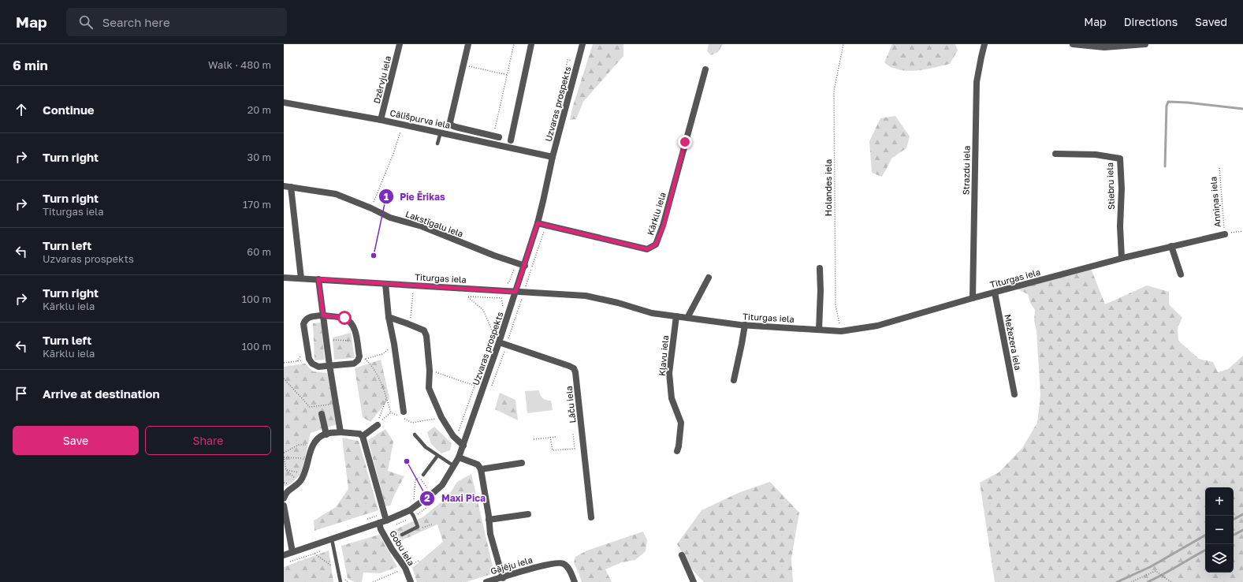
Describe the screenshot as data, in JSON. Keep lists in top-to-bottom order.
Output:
{
  "streets": {
    "street": [
      "Dzērvju iela",
      "Uzvaras prospekts",
      "Cālīšpurva iela",
      "Strazdu iela",
      "Stiebru iela",
      "Kārklu iela",
      "Lakstīgalu iela",
      "Titurgas iela",
      "Mežezera iela",
      "Kļavu iela",
      "Lāču iela",
      "Gobu iela",
      "Gājēju iela"
    ],
    "path": ["Holandes iela", "Anniņas iela"]
  },
  "crossings": [
    ["Dzērvju iela", "Cālīšpurva iela"],
    ["Uzvaras prospekts", "Cālīšpurva iela"],
    ["Uzvaras prospekts", "Kārklu iela"],
    ["Uzvaras prospekts", "Lakstīgalu iela"],
    ["Uzvaras prospekts", "Titurgas iela"],
    ["Uzvaras prospekts", "Lāču iela"],
    ["Uzvaras prospekts", "Gobu iela"],
    ["Strazdu iela", "Titurgas iela"],
    ["Stiebru iela", "Titurgas iela"],
    ["Holandes iela", "Titurgas iela"],
    ["Anniņas iela", "Titurgas iela"],
    ["Titurgas iela", "Mežezera iela"],
    ["Titurgas iela", "Kļavu iela"]
  ],
  "places": ["Pie Ērikas", "Maxi Pica"],
  "page": {
    "header": "Map",
    "search": "Search here",
    "nav": ["Map", "Directions", "Saved"],
    "heading": ["6 min", "Walk · 480 m"],
    "list": [
      ["Continue", "20 m"],
      ["Turn right", "30 m"],
      ["Turn right", "Titurgas iela", "170 m"],
      ["Turn left", "Uzvaras prospekts", "60 m"],
      ["Turn right", "Kārklu iela", "100 m"],
      ["Turn left", "Kārklu iela", "100 m"],
      "Arrive at destination"
    ],
    "buttons": ["Save", "Share"],
    "map_buttons": ["+", "−"]
  }
}
